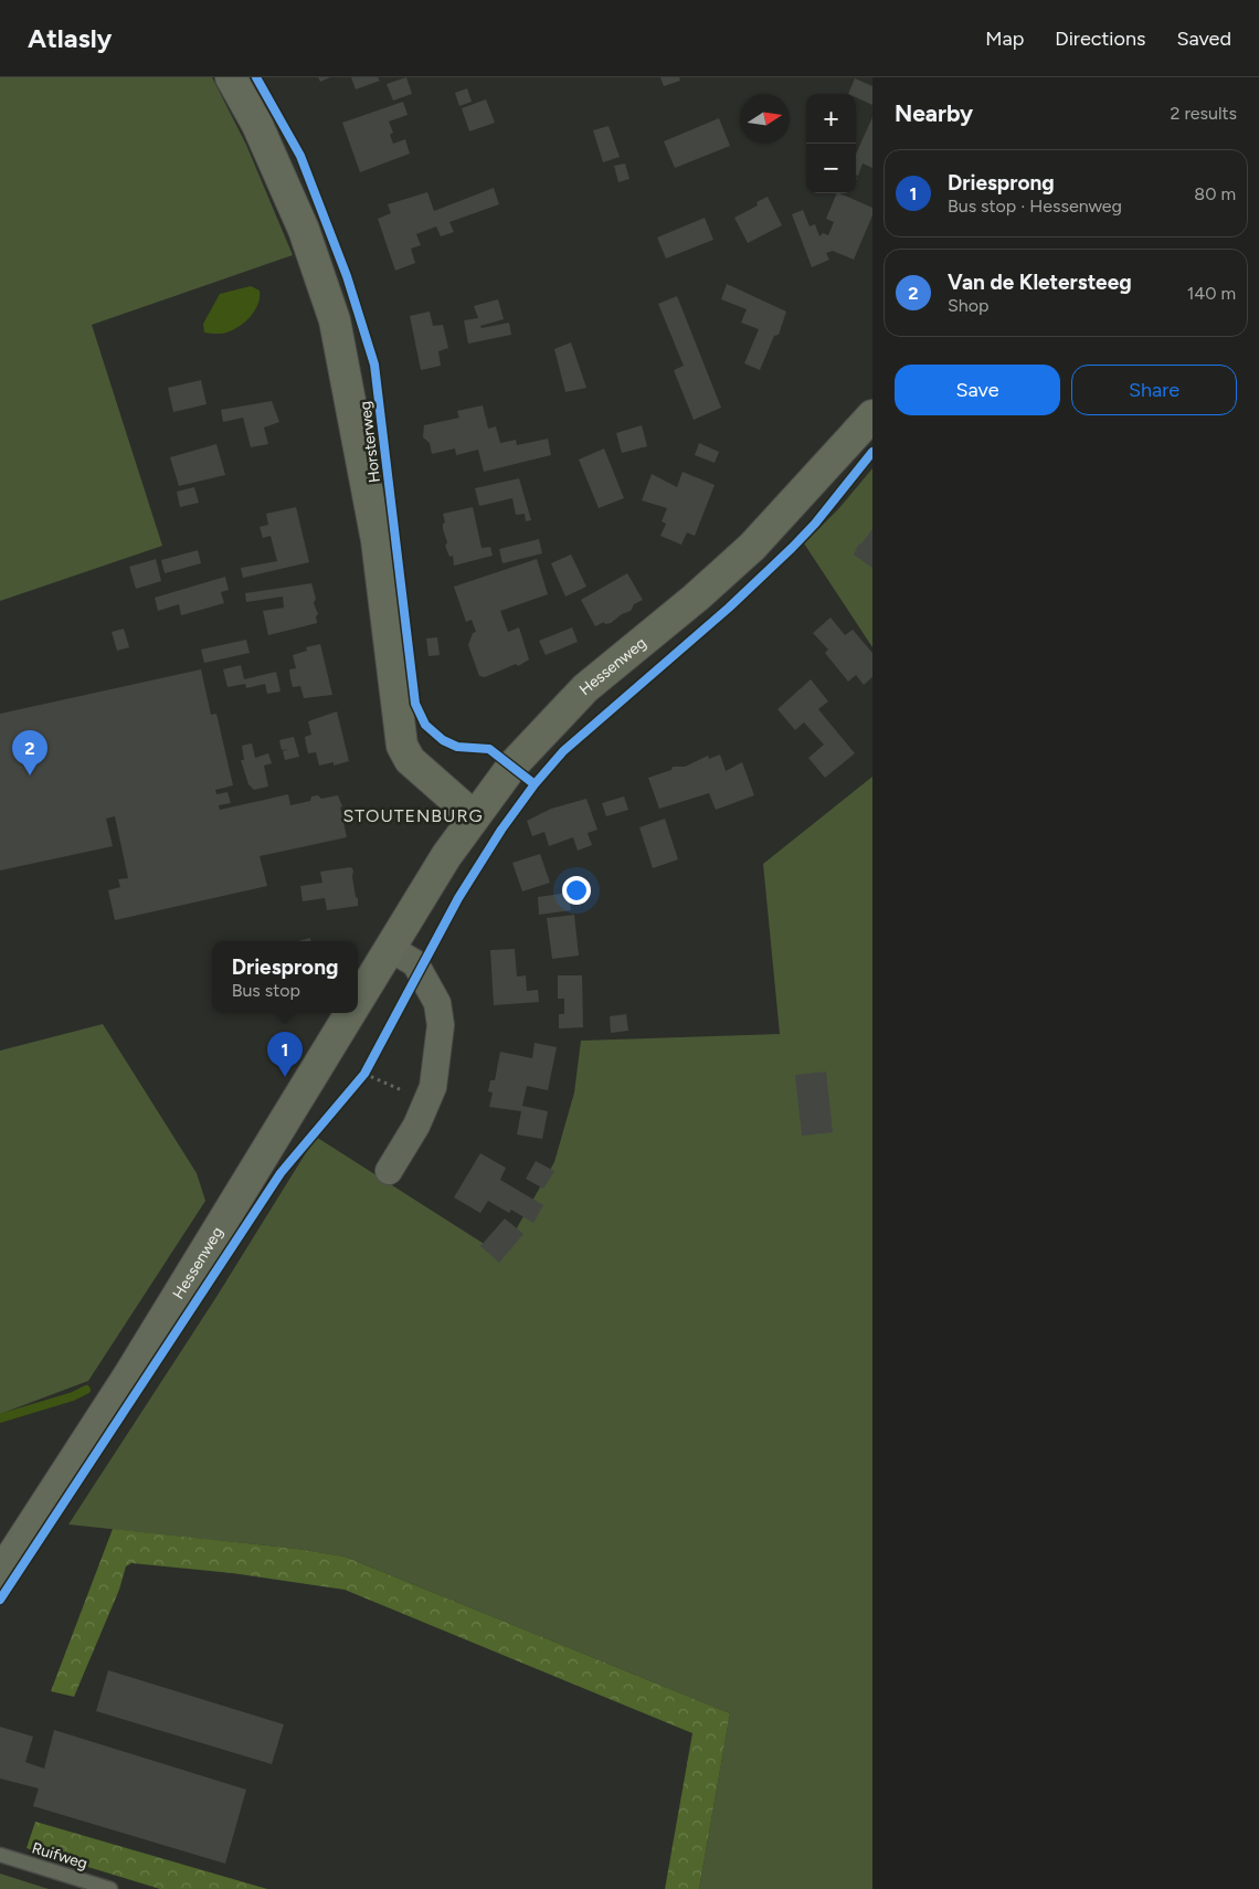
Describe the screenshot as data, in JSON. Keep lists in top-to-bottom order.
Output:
{
  "streets": {
    "street": ["Horsterweg", "Hessenweg"],
    "lane": ["Ruifweg"]
  },
  "crossings": [
    ["Horsterweg", "Hessenweg"]
  ],
  "districts": ["STOUTENBURG"],
  "north": "right",
  "page": {
    "header": "Atlasly",
    "nav": ["Map", "Directions", "Saved"],
    "heading": ["Nearby", "2 results"],
    "map_buttons": ["+", "−"],
    "list": [
      {
        "mark": "1",
        "name": "Driesprong",
        "note": "Bus stop · Hessenweg",
        "value": "80 m"
      },
      {
        "mark": "2",
        "name": "Van de Kletersteeg",
        "note": "Shop",
        "value": "140 m"
      }
    ],
    "buttons": ["Save", "Share"],
    "pins": ["2", "1"],
    "popup": ["Driesprong", "Bus stop"]
  }
}
